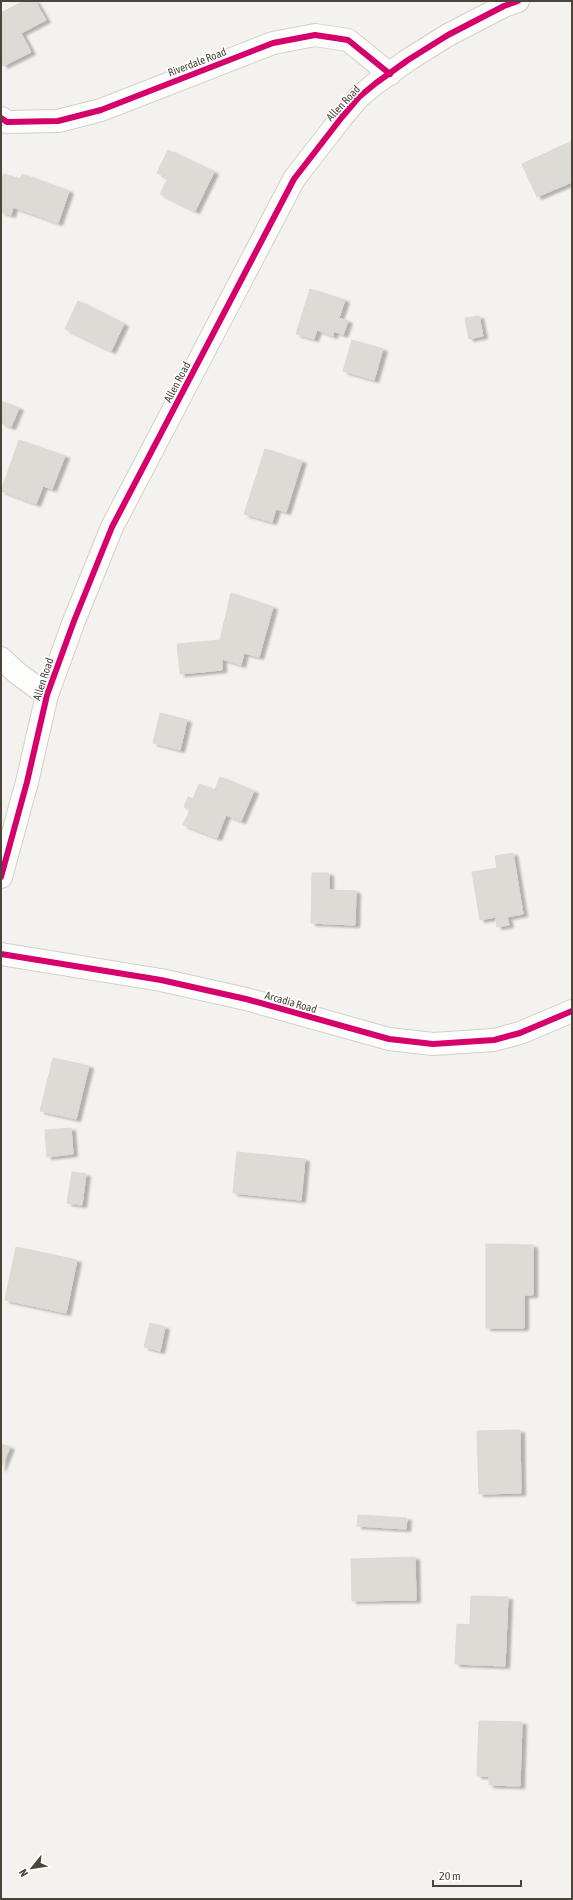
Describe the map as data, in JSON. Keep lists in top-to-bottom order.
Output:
{
  "streets": {
    "street": ["Riverdale Road", "Allen Road", "Arcadia Road"]
  },
  "crossings": [
    ["Riverdale Road", "Allen Road"]
  ],
  "scale_bar": "20 m",
  "north": "bottom left"
}
